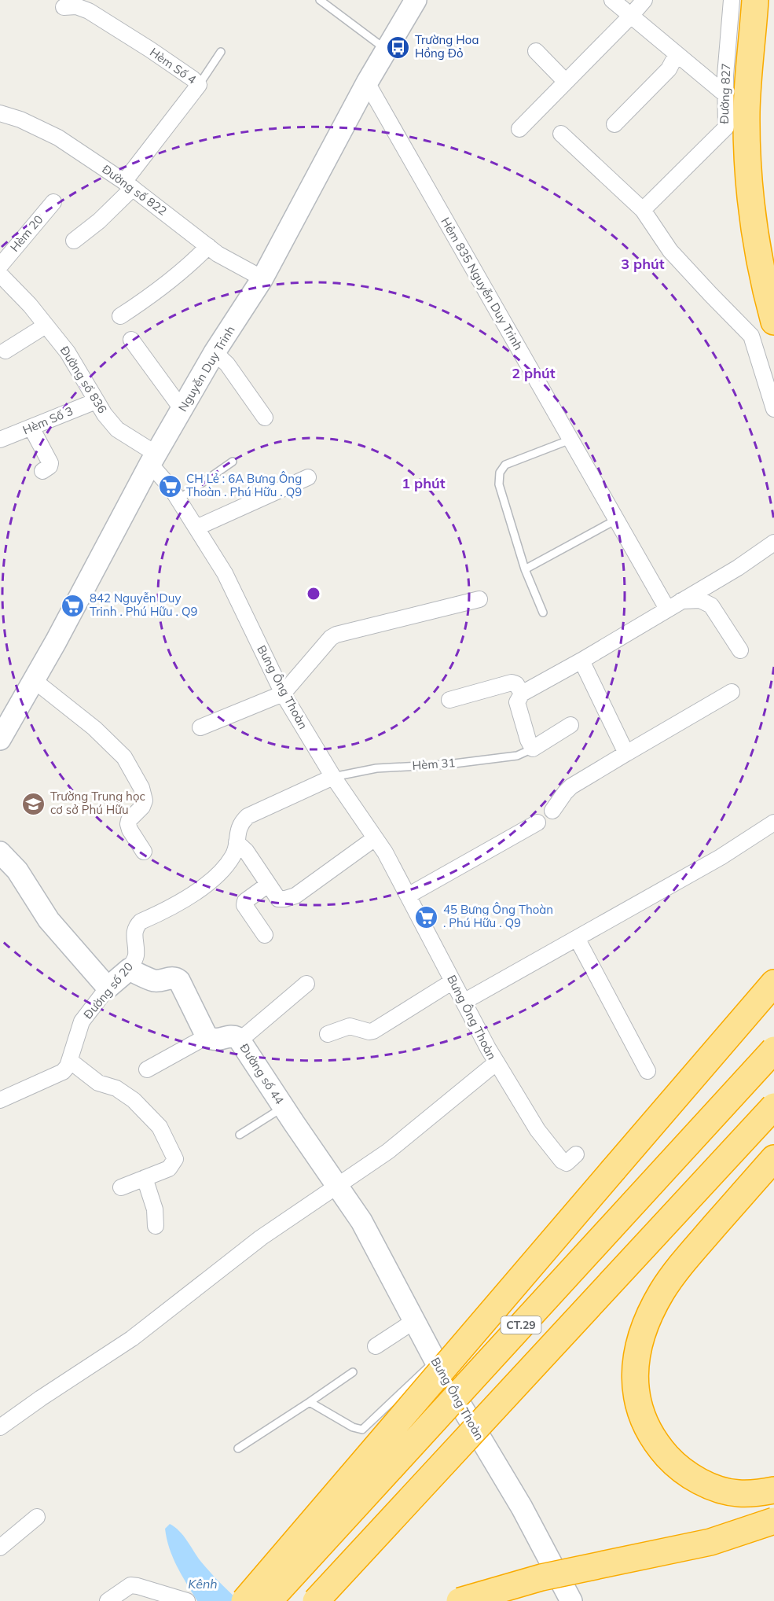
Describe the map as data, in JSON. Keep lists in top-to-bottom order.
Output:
{
  "streets": {
    "highway": ["CT.29"],
    "street": [
      "Hèm Số 4",
      "Đường 827",
      "Đường số 822",
      "Hèm 20",
      "Hẻm 835 Nguyễn Duy Trinh",
      "Nguyễn Duy Trinh",
      "Đường số 836",
      "Hèm Số 3",
      "Bưng Ông Thoàn",
      "Đường số 20",
      "Đường số 44"
    ],
    "lane": ["Hèm 31"]
  },
  "crossings": [
    ["Hèm Số 4", "Đường số 822"],
    ["Đường số 822", "Nguyễn Duy Trinh"],
    ["Hẻm 835 Nguyễn Duy Trinh", "Nguyễn Duy Trinh"],
    ["Nguyễn Duy Trinh", "Đường số 836"],
    ["Nguyễn Duy Trinh", "Bưng Ông Thoàn"],
    ["Đường số 836", "Hèm Số 3"],
    ["Đường số 836", "Bưng Ông Thoàn"],
    ["Bưng Ông Thoàn", "Hèm 31"],
    ["Bưng Ông Thoàn", "Đường số 20"],
    ["Bưng Ông Thoàn", "Đường số 44"],
    ["Hèm 31", "Đường số 20"]
  ],
  "water": ["Kênh"],
  "places": {
    "bus stop": ["Trường Hoa Hồng Đỏ"],
    "supermarket": ["CH Lẻ : 6A Bưng Ông Thoàn . Phú Hữu . Q9", "842 Nguyễn Duy Trinh . Phú Hữu . Q9", "45 Bưng Ông Thoàn . Phú Hữu . Q9"],
    "school or university": ["Trường Trung học cơ sở Phú Hữu"]
  },
  "rings": ["3 phút", "2 phút", "1 phút"]
}
